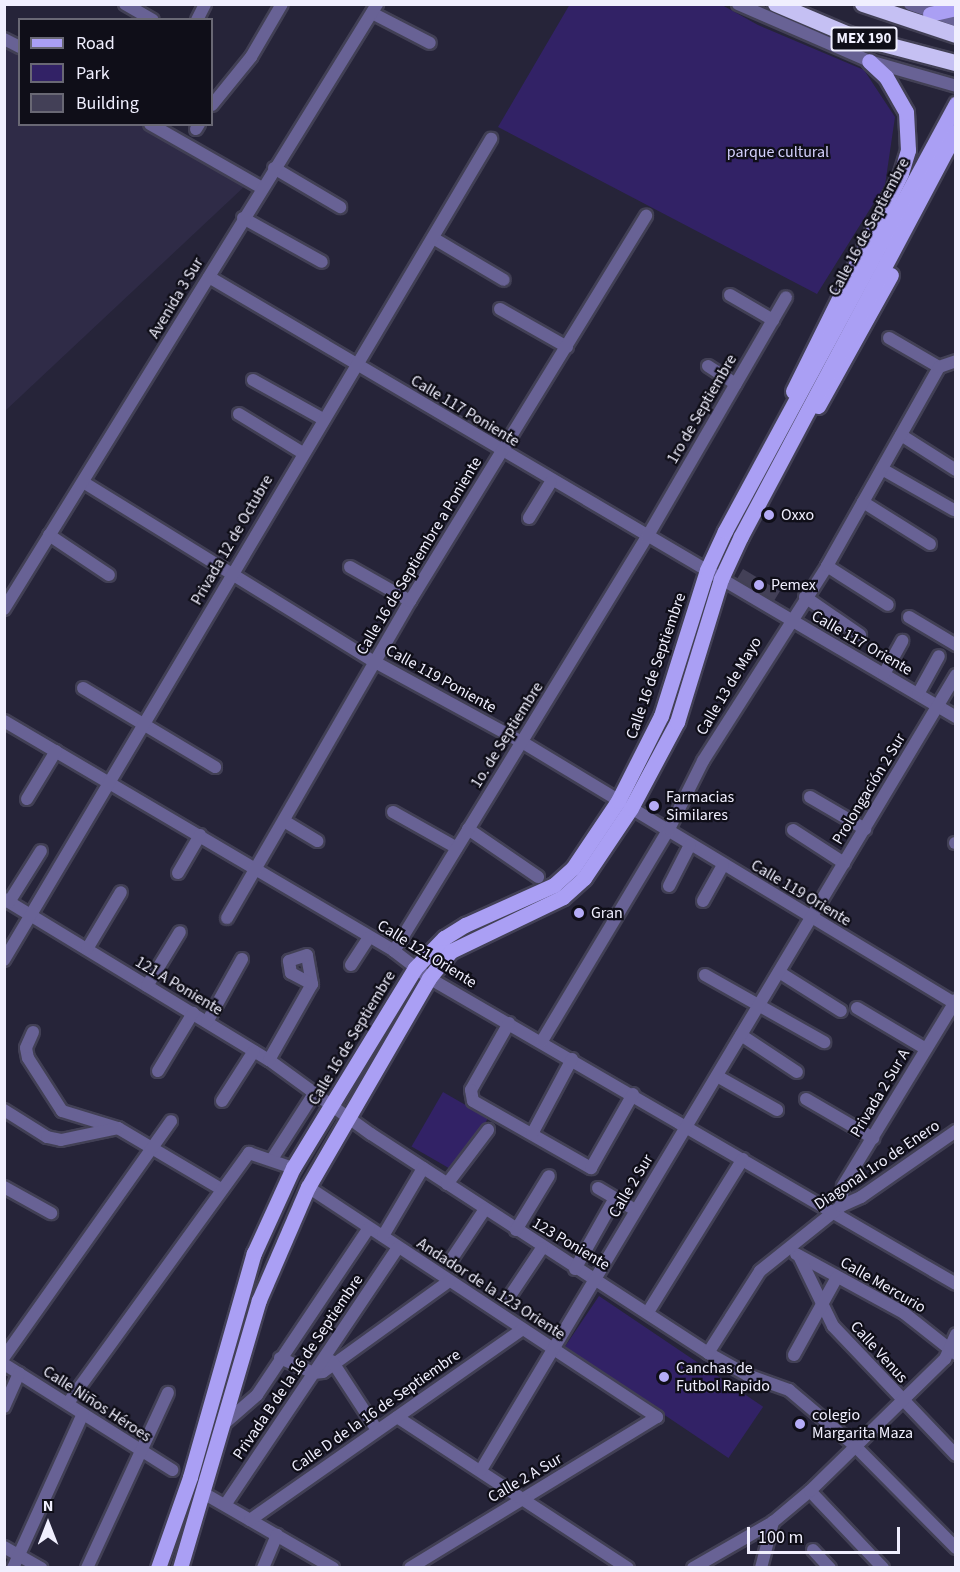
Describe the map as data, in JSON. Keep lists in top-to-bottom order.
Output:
{
  "streets": {
    "highway": ["MEX 190"],
    "main road": ["Calle 16 de Septiembre"],
    "street": [
      "Avenida 3 Sur",
      "1ro de Septiembre",
      "Calle 117 Poniente",
      "Privada 12 de Octubre",
      "Calle 16 de Septiembre a Poniente",
      "Calle 117 Oriente",
      "Calle 119 Poniente",
      "Calle 13 de Mayo",
      "1o. de Septiembre",
      "Prolongación 2 Sur",
      "Calle 119 Oriente",
      "Calle 121 Oriente",
      "121 A Poniente",
      "Privada 2 Sur A",
      "Diagonal 1ro de Enero",
      "Calle 2 Sur",
      "123 Poniente",
      "Calle Mercurio",
      "Andador de la 123 Oriente",
      "Calle Venus",
      "Privada B de la 16 de Septiembre",
      "Calle Niños Héroes",
      "Calle D de la 16 de Septiembre",
      "Calle 2 A Sur"
    ]
  },
  "crossings": [
    ["Calle 16 de Septiembre", "Calle 117 Poniente"],
    ["Calle 16 de Septiembre", "Calle 117 Oriente"],
    ["Calle 16 de Septiembre", "Calle 119 Poniente"],
    ["Calle 16 de Septiembre", "Calle 119 Oriente"],
    ["Calle 16 de Septiembre", "Calle 121 Oriente"],
    ["Calle 16 de Septiembre", "121 A Poniente"],
    ["Calle 16 de Septiembre", "123 Poniente"],
    ["Calle 16 de Septiembre", "Andador de la 123 Oriente"],
    ["Avenida 3 Sur", "Calle 117 Poniente"],
    ["Avenida 3 Sur", "Calle 119 Poniente"],
    ["1ro de Septiembre", "Calle 117 Poniente"],
    ["1ro de Septiembre", "1o. de Septiembre"],
    ["Calle 117 Poniente", "Privada 12 de Octubre"],
    ["Calle 117 Poniente", "Calle 16 de Septiembre a Poniente"],
    ["Calle 117 Poniente", "Calle 117 Oriente"],
    ["Calle 117 Poniente", "1o. de Septiembre"],
    ["Privada 12 de Octubre", "Calle 119 Poniente"],
    ["Privada 12 de Octubre", "Calle 121 Oriente"],
    ["Privada 12 de Octubre", "121 A Poniente"],
    ["Calle 16 de Septiembre a Poniente", "Calle 119 Poniente"],
    ["Calle 16 de Septiembre a Poniente", "Calle 121 Oriente"],
    ["Calle 117 Oriente", "Calle 13 de Mayo"],
    ["Calle 117 Oriente", "Prolongación 2 Sur"],
    ["Calle 119 Poniente", "1o. de Septiembre"],
    ["Calle 119 Poniente", "Calle 119 Oriente"],
    ["Calle 13 de Mayo", "Calle 119 Oriente"],
    ["Calle 13 de Mayo", "Calle 121 Oriente"],
    ["1o. de Septiembre", "Calle 121 Oriente"],
    ["Prolongación 2 Sur", "Calle 119 Oriente"],
    ["Prolongación 2 Sur", "Calle 2 Sur"],
    ["Calle 119 Oriente", "Privada 2 Sur A"],
    ["Calle 119 Oriente", "Calle 2 Sur"],
    ["Calle 121 Oriente", "Privada 2 Sur A"],
    ["Calle 121 Oriente", "Diagonal 1ro de Enero"],
    ["Calle 121 Oriente", "Calle 2 Sur"],
    ["121 A Poniente", "123 Poniente"],
    ["Privada 2 Sur A", "Diagonal 1ro de Enero"],
    ["Diagonal 1ro de Enero", "Calle Mercurio"],
    ["Diagonal 1ro de Enero", "Calle Venus"],
    ["Calle 2 Sur", "123 Poniente"],
    ["Calle 2 Sur", "Andador de la 123 Oriente"],
    ["Calle Mercurio", "Calle Venus"],
    ["Andador de la 123 Oriente", "Privada B de la 16 de Septiembre"],
    ["Andador de la 123 Oriente", "Calle D de la 16 de Septiembre"],
    ["Andador de la 123 Oriente", "Calle 2 A Sur"]
  ],
  "parks": ["parque cultural"],
  "places": [
    "Oxxo",
    "Pemex",
    "Farmacias Similares",
    "Gran",
    "Canchas de Futbol Rapido",
    "colegio Margarita Maza"
  ],
  "legend": ["Road", "Park", "Building"],
  "scale_bar": "100 m",
  "north": "top"
}
